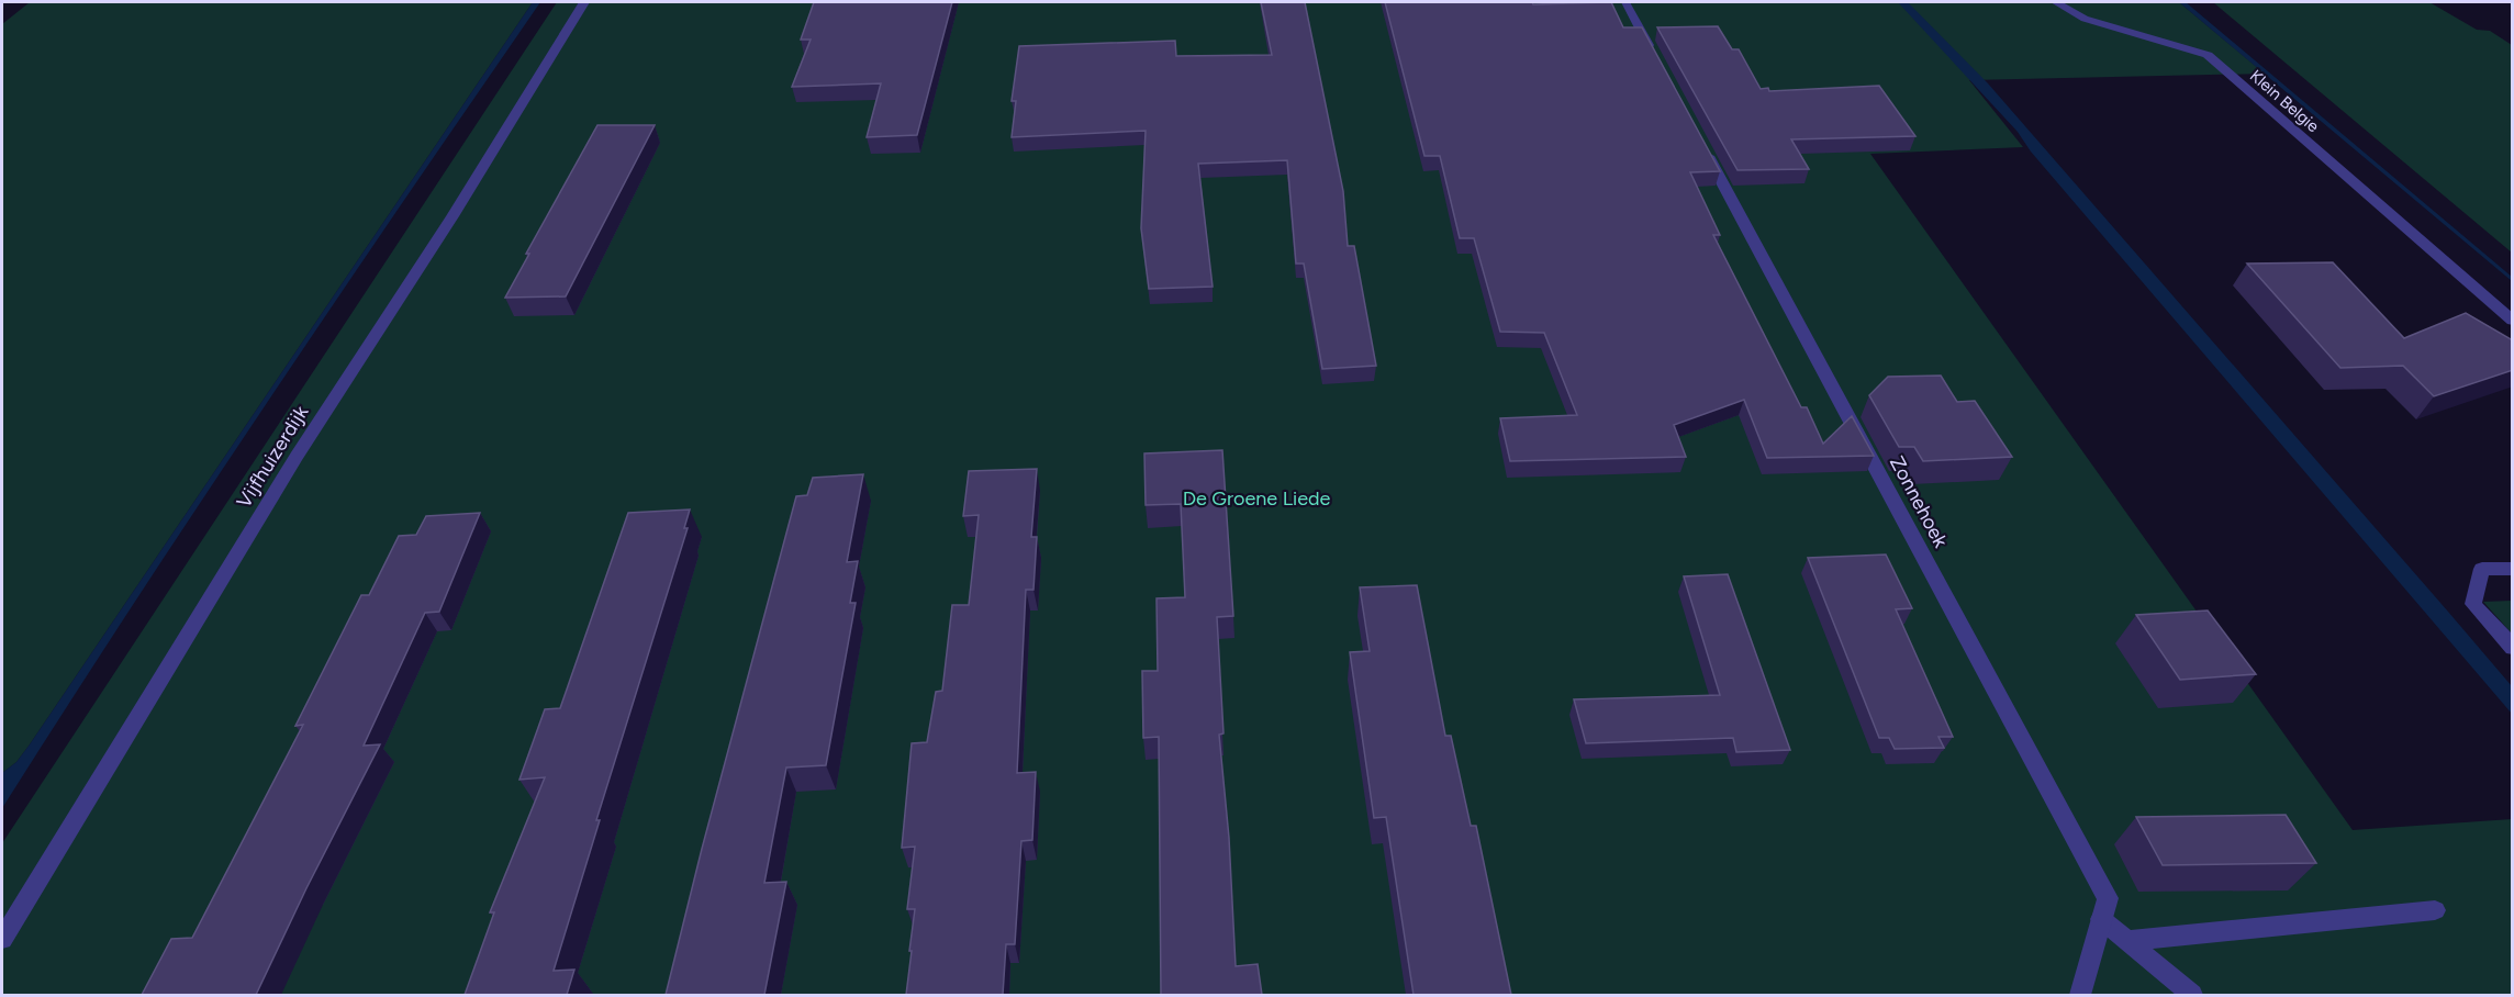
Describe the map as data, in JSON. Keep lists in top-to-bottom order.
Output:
{
  "streets": {
    "street": ["Klein Belgie", "Vijfhuizerdijk", "Zonnehoek"]
  },
  "parks": ["De Groene Liede"]
}
